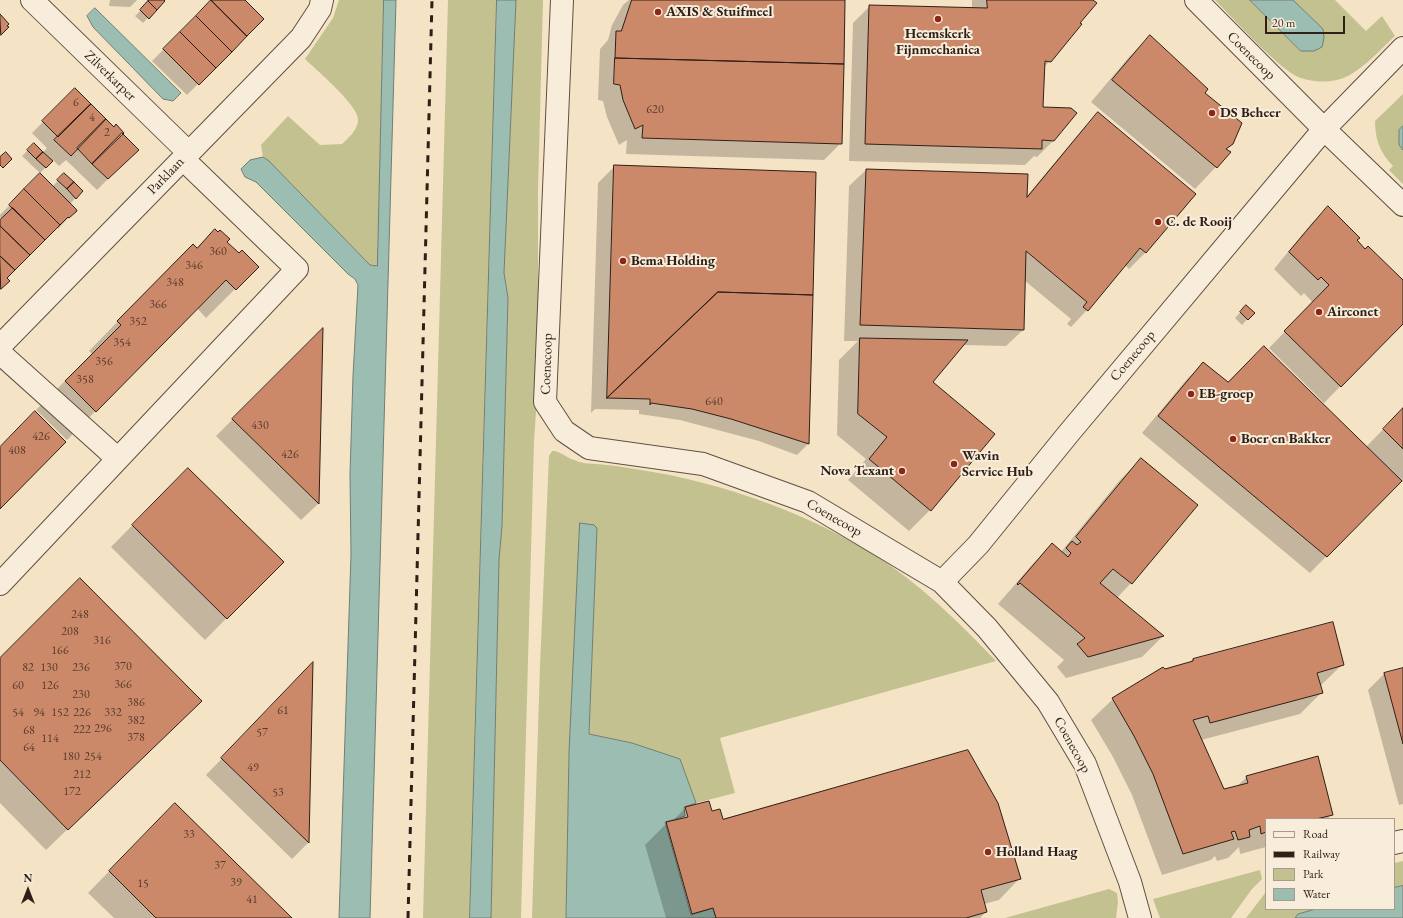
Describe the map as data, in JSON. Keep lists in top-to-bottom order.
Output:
{
  "streets": {
    "street": ["Coenecoop", "Zilverkarper", "Parklaan"]
  },
  "crossings": [
    ["Zilverkarper", "Parklaan"]
  ],
  "places": [
    "AXIS & Stuifmeel",
    "Heemskerk Fijnmechanica",
    "DS Beheer",
    "C. de Rooij",
    "Bema Holding",
    "Airconet",
    "EB-groep",
    "Boer en Bakker",
    "Wavin Service Hub",
    "Nova Texant",
    "Holland Haag"
  ],
  "house_numbers": [
    "6",
    "620",
    "4",
    "2",
    "360",
    "346",
    "348",
    "366",
    "352",
    "354",
    "356",
    "358",
    "640",
    "430",
    "426",
    "408",
    "426",
    "248",
    "208",
    "316",
    "166",
    "370",
    "82",
    "130",
    "236",
    "366",
    "60",
    "126",
    "230",
    "386",
    "61",
    "54",
    "94",
    "152",
    "226",
    "332",
    "382",
    "296",
    "222",
    "68",
    "57",
    "378",
    "114",
    "64",
    "180",
    "254",
    "49",
    "212",
    "172",
    "53",
    "33",
    "37",
    "39",
    "15",
    "41"
  ],
  "legend": [
    "Road",
    "Railway",
    "Park",
    "Water"
  ],
  "scale_bar": "20 m",
  "north": "top"
}
